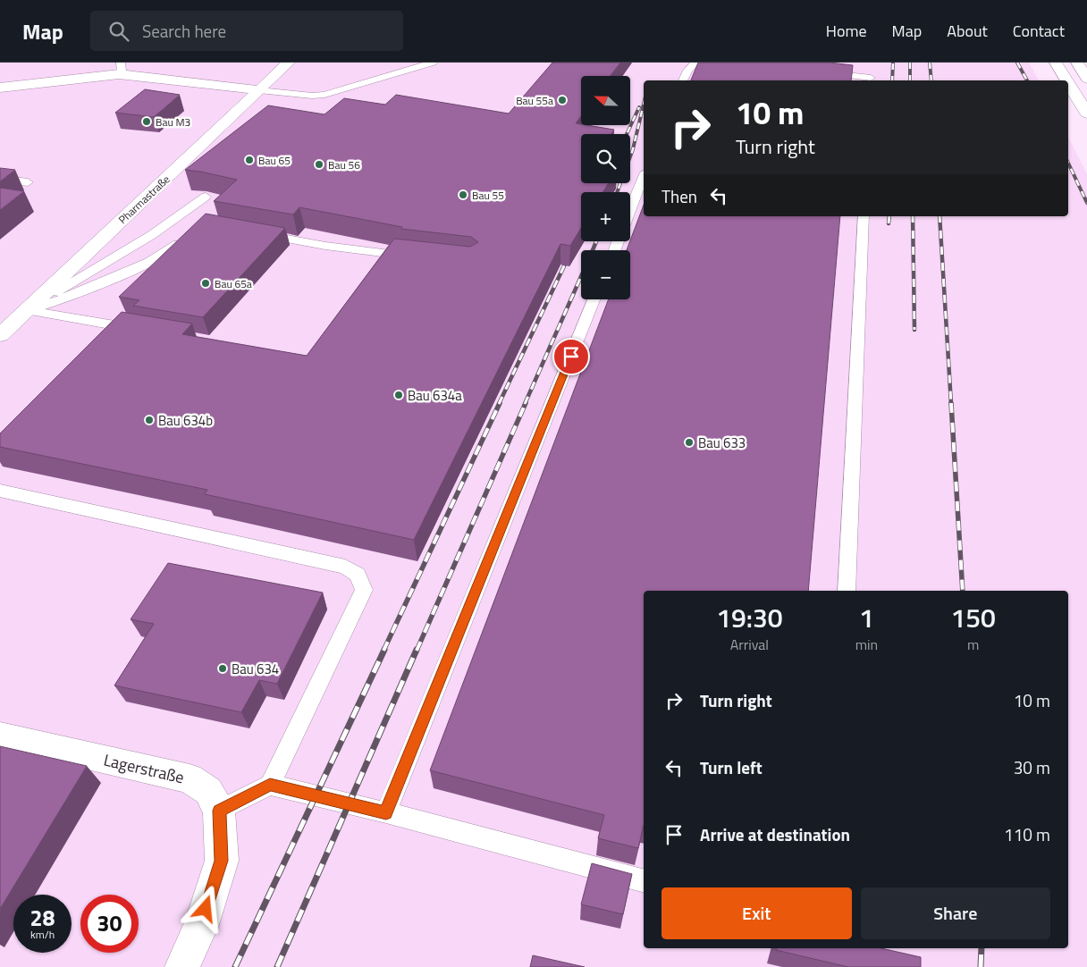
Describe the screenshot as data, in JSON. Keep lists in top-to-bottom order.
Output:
{
  "streets": {
    "street": ["Pharmastraße", "Lagerstraße"]
  },
  "places": [
    "Bau 55a",
    "Bau M3",
    "Bau 65",
    "Bau 56",
    "Bau 55",
    "Bau 65a",
    "Bau 634a",
    "Bau 634b",
    "Bau 633",
    "Bau 634"
  ],
  "north": "left",
  "page": {
    "header": "Map",
    "search": "Search here",
    "nav": [
      "Home",
      "Map",
      "About",
      "Contact"
    ],
    "map_buttons": ["+", "−"],
    "turn": ["10 m", "Turn right"],
    "then": "Then",
    "eta": [
      "19:30",
      "Arrival",
      "1",
      "min",
      "150",
      "m"
    ],
    "list": [
      {
        "name": "Turn right",
        "value": "10 m"
      },
      {
        "name": "Turn left",
        "value": "30 m"
      },
      {
        "name": "Arrive at destination",
        "value": "110 m"
      }
    ],
    "buttons": ["Exit", "Share"],
    "speed": "28 km/h",
    "limit": "30"
  }
}
